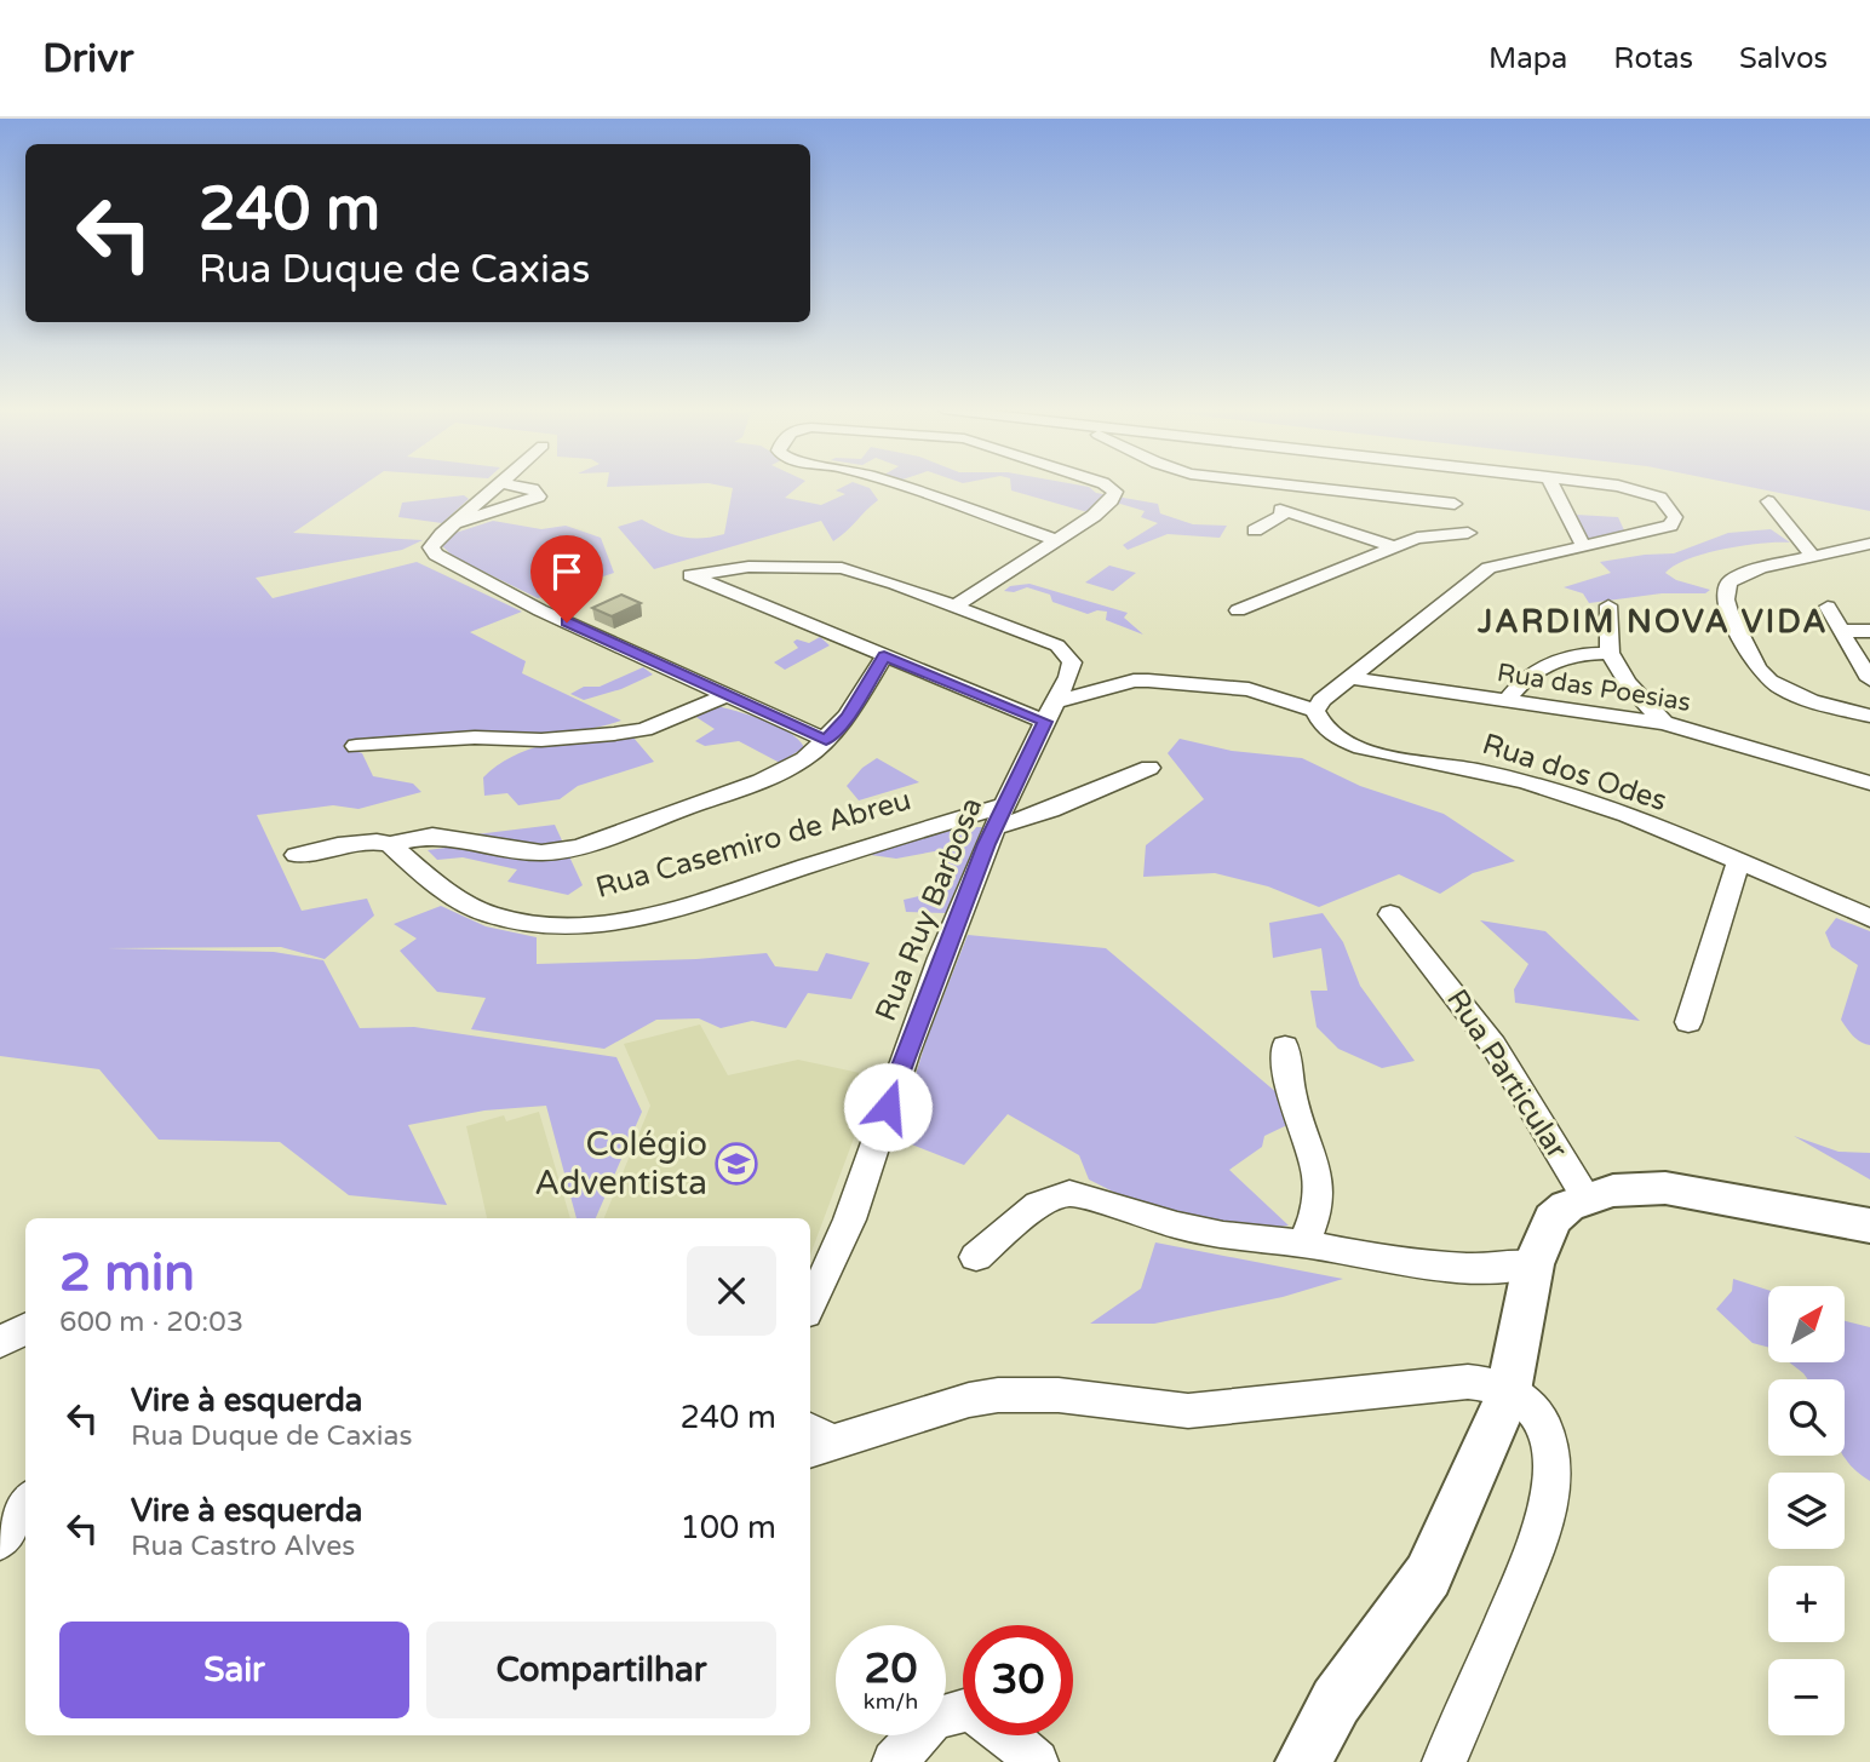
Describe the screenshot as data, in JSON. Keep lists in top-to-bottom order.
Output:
{
  "streets": {
    "street": [
      "Rua das Poesias",
      "Rua dos Odes",
      "Rua Casemiro de Abreu",
      "Rua Ruy Barbosa",
      "Rua Particular"
    ]
  },
  "crossings": [
    ["Rua Casemiro de Abreu", "Rua Ruy Barbosa"]
  ],
  "districts": ["JARDIM NOVA VIDA"],
  "places": {
    "school or university": ["Colégio Adventista"]
  },
  "north": "top right",
  "page": {
    "header": "Drivr",
    "nav": ["Mapa", "Rotas", "Salvos"],
    "turn": ["240 m", "Rua Duque de Caxias"],
    "heading": ["2 min", "600 m · 20:03"],
    "map_buttons": ["+", "−"],
    "list": [
      {
        "name": "Vire à esquerda",
        "note": "Rua Duque de Caxias",
        "value": "240 m"
      },
      {
        "name": "Vire à esquerda",
        "note": "Rua Castro Alves",
        "value": "100 m"
      }
    ],
    "buttons": ["Sair", "Compartilhar"],
    "speed": "20 km/h",
    "limit": "30"
  }
}
